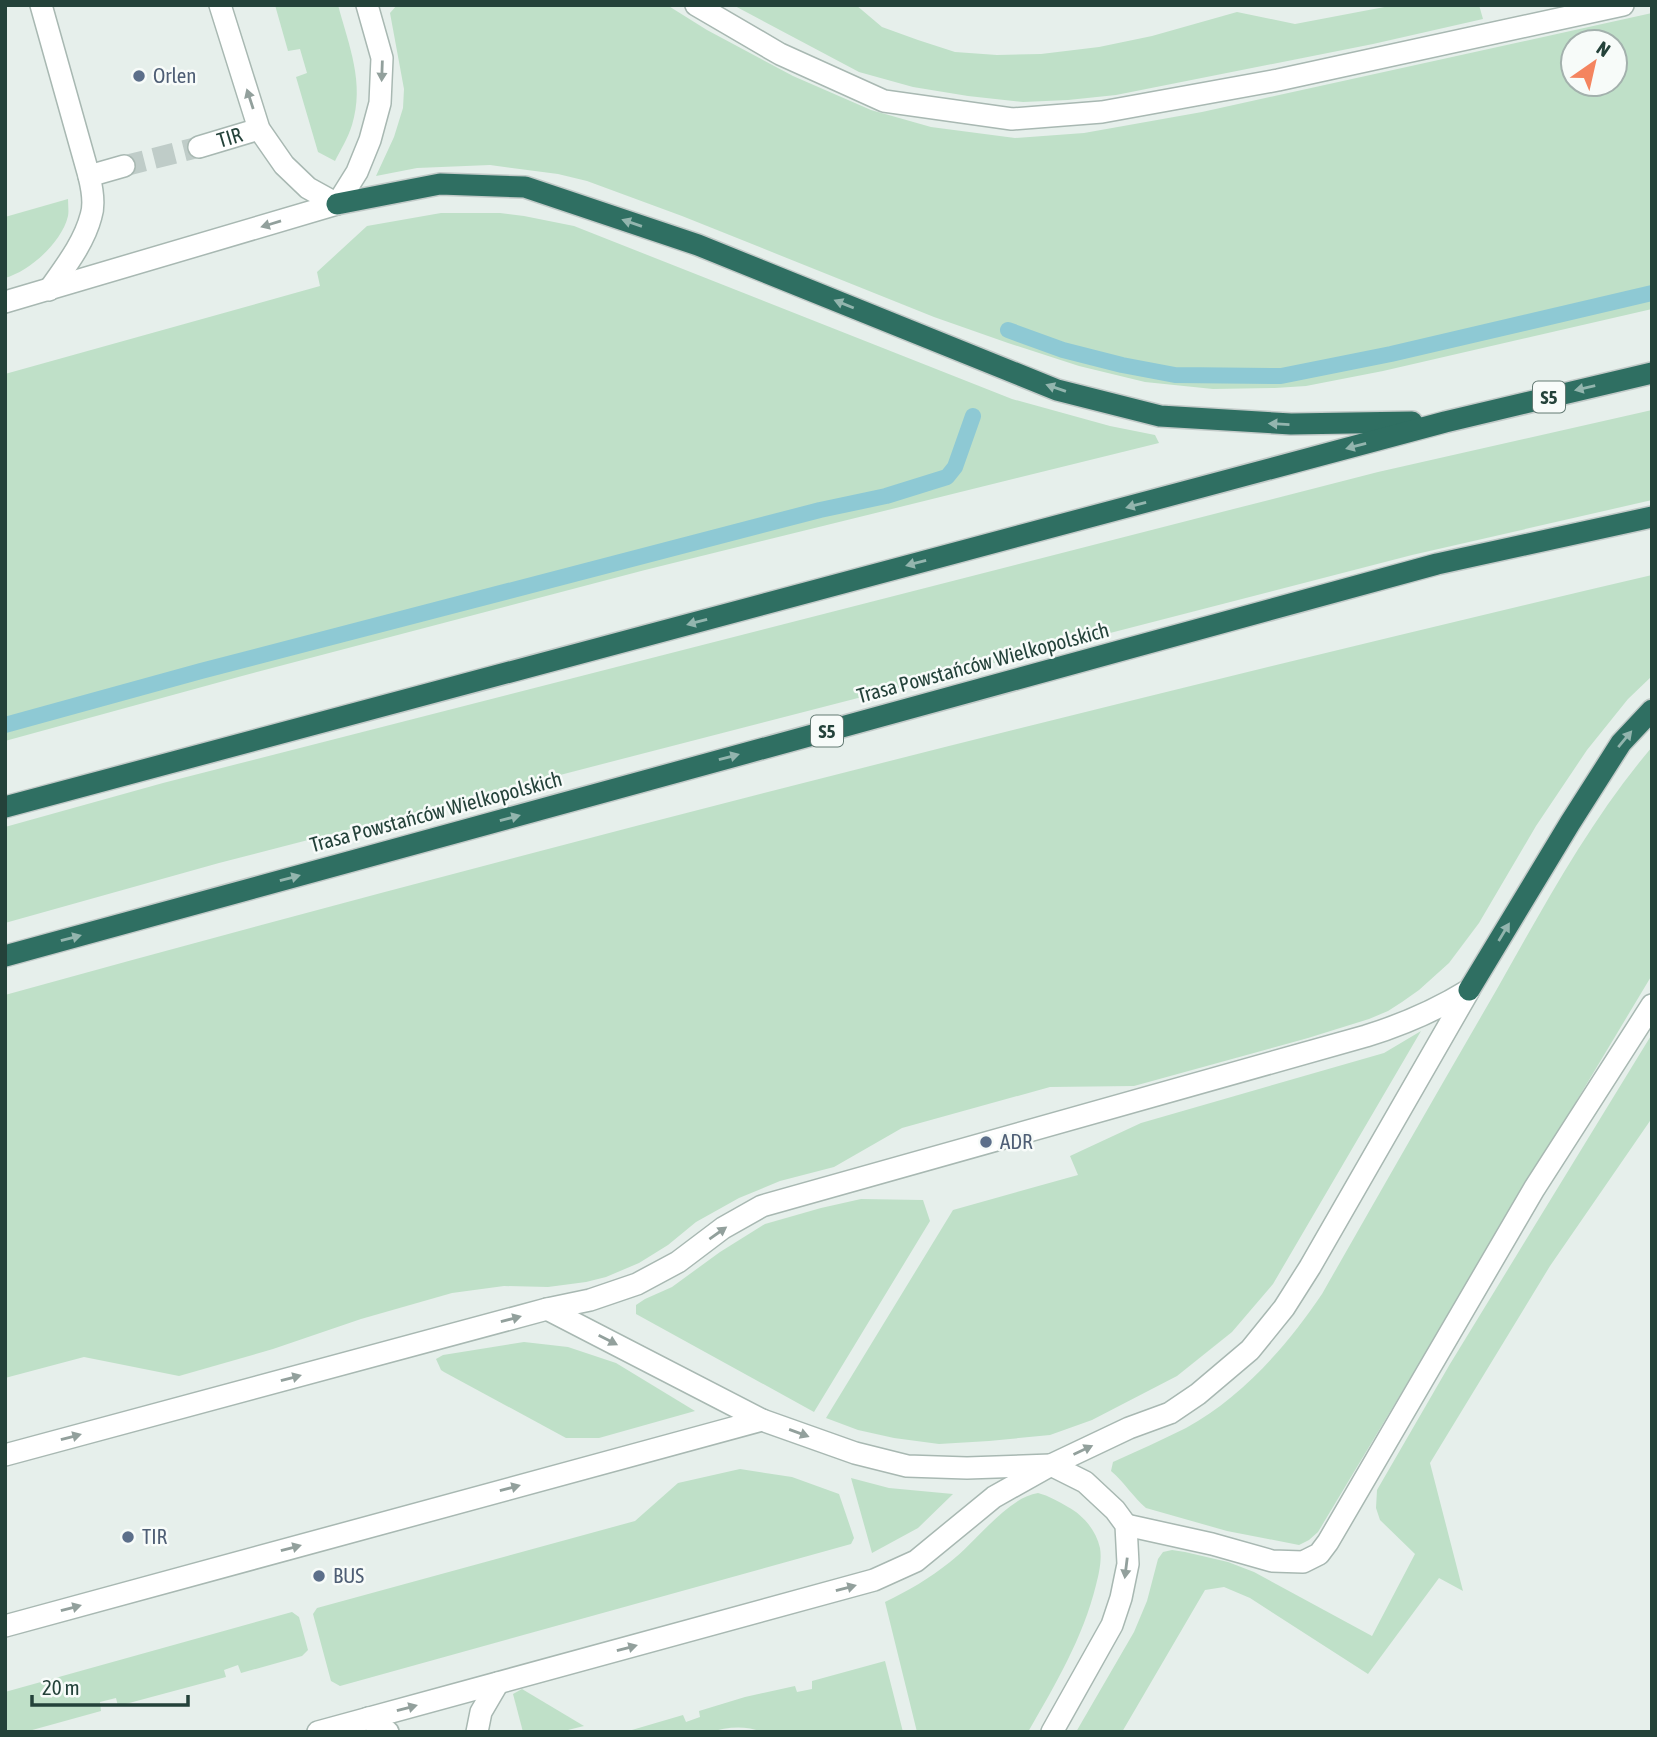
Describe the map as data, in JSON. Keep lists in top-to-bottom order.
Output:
{
  "streets": {
    "highway": ["S5", "Trasa Powstańców Wielkopolskich"],
    "lane": ["TIR"]
  },
  "places": [
    "Orlen",
    "ADR",
    "TIR",
    "BUS"
  ],
  "scale_bar": "20 m",
  "north": "top right"
}
